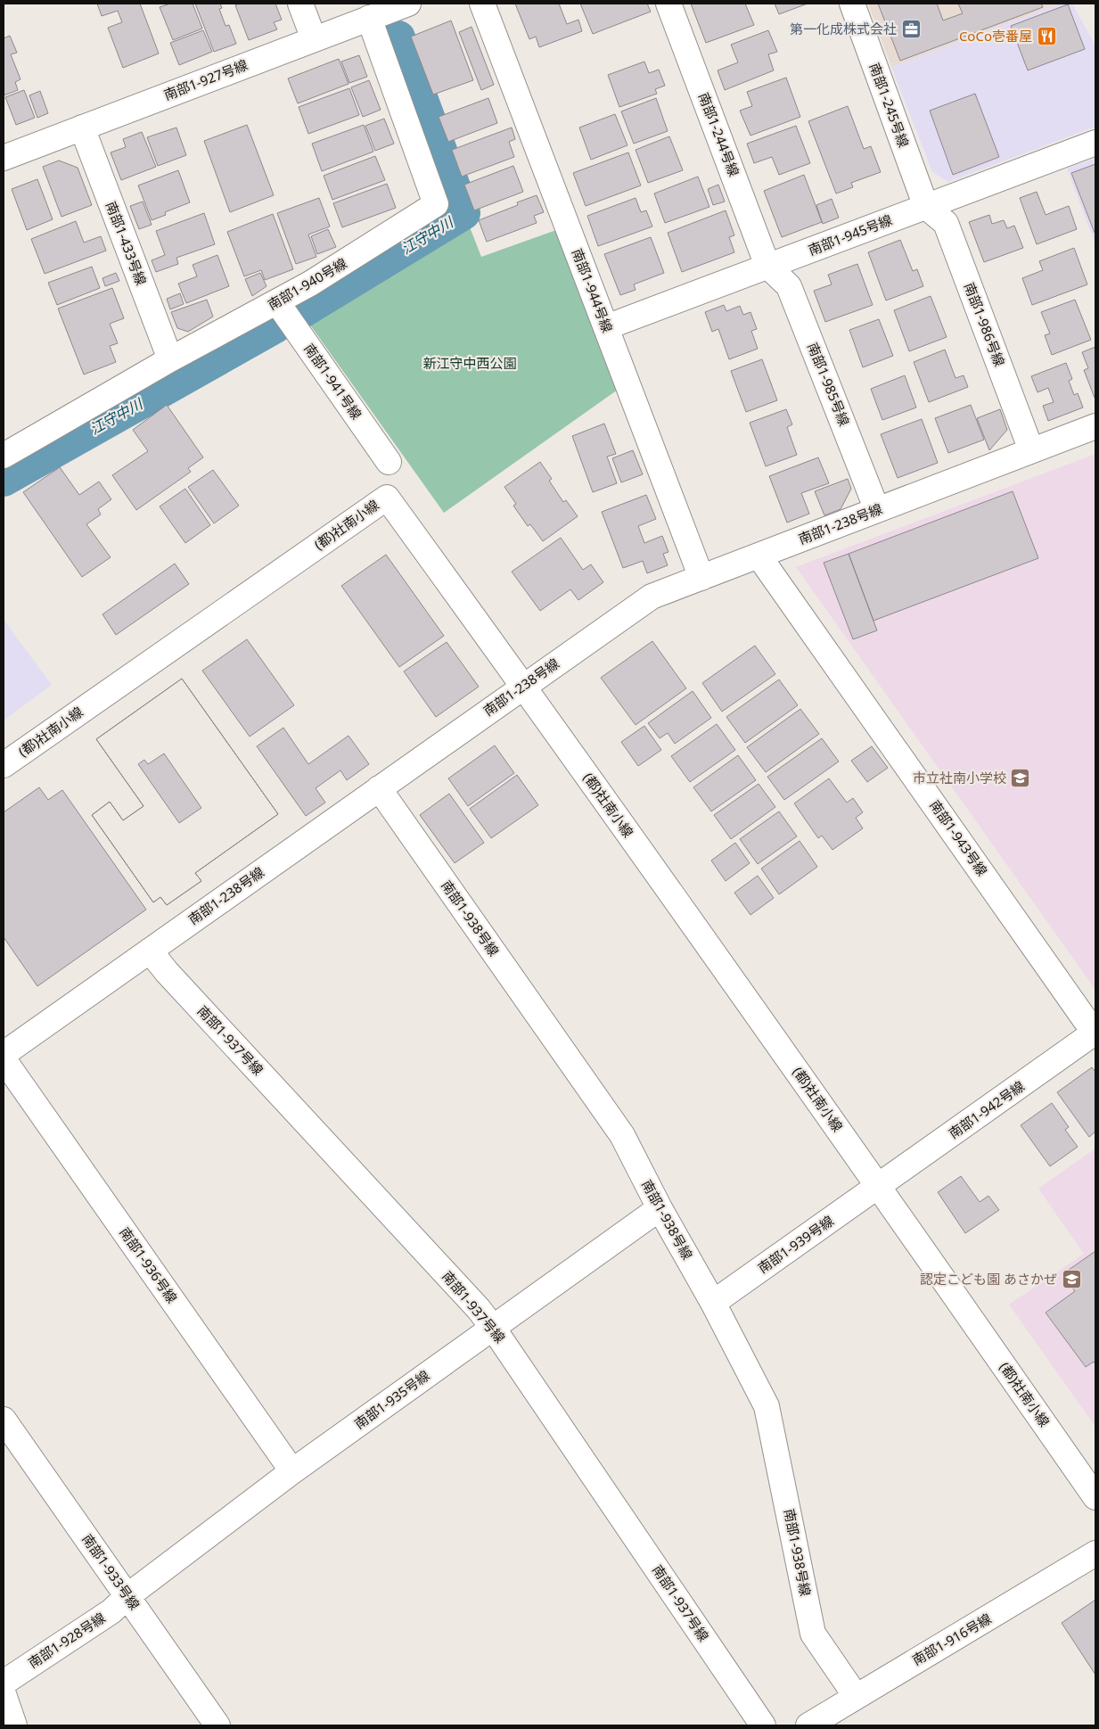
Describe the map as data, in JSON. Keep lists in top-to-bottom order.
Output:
{
  "streets": {
    "street": [
      "南部1-927号線",
      "南部1-245号線",
      "南部1-244号線",
      "南部1-945号線",
      "南部1-433号線",
      "南部1-940号線",
      "南部1-944号線",
      "南部1-986号線",
      "南部1-941号線",
      "南部1-985号線",
      "南部1-238号線",
      "(都)社南小線",
      "南部1-943号線",
      "南部1-938号線",
      "南部1-937号線",
      "南部1-942号線",
      "南部1-939号線",
      "南部1-936号線",
      "南部1-935号線",
      "南部1-933号線",
      "南部1-916号線",
      "南部1-928号線"
    ]
  },
  "crossings": [
    ["南部1-927号線", "南部1-433号線"],
    ["南部1-927号線", "南部1-940号線"],
    ["南部1-245号線", "南部1-945号線"],
    ["南部1-245号線", "南部1-986号線"],
    ["南部1-244号線", "南部1-945号線"],
    ["南部1-244号線", "南部1-985号線"],
    ["南部1-945号線", "南部1-944号線"],
    ["南部1-945号線", "南部1-986号線"],
    ["南部1-945号線", "南部1-985号線"],
    ["南部1-433号線", "南部1-940号線"],
    ["南部1-940号線", "南部1-941号線"],
    ["南部1-944号線", "南部1-238号線"],
    ["南部1-986号線", "南部1-238号線"],
    ["南部1-985号線", "南部1-238号線"],
    ["南部1-238号線", "(都)社南小線"],
    ["南部1-238号線", "南部1-943号線"],
    ["南部1-238号線", "南部1-938号線"],
    ["南部1-238号線", "南部1-937号線"],
    ["(都)社南小線", "南部1-942号線"],
    ["(都)社南小線", "南部1-939号線"],
    ["南部1-943号線", "南部1-942号線"],
    ["南部1-938号線", "南部1-939号線"],
    ["南部1-938号線", "南部1-935号線"],
    ["南部1-938号線", "南部1-916号線"],
    ["南部1-937号線", "南部1-935号線"],
    ["南部1-942号線", "南部1-939号線"],
    ["南部1-936号線", "南部1-935号線"],
    ["南部1-935号線", "南部1-933号線"],
    ["南部1-935号線", "南部1-928号線"],
    ["南部1-933号線", "南部1-928号線"]
  ],
  "water": ["江守中川"],
  "parks": ["新江守中西公園"],
  "places": {
    "office": ["第一化成株式会社"],
    "restaurant": ["CoCo壱番屋"],
    "school or university": ["市立社南小学校", "認定こども園 あさかぜ"]
  }
}
